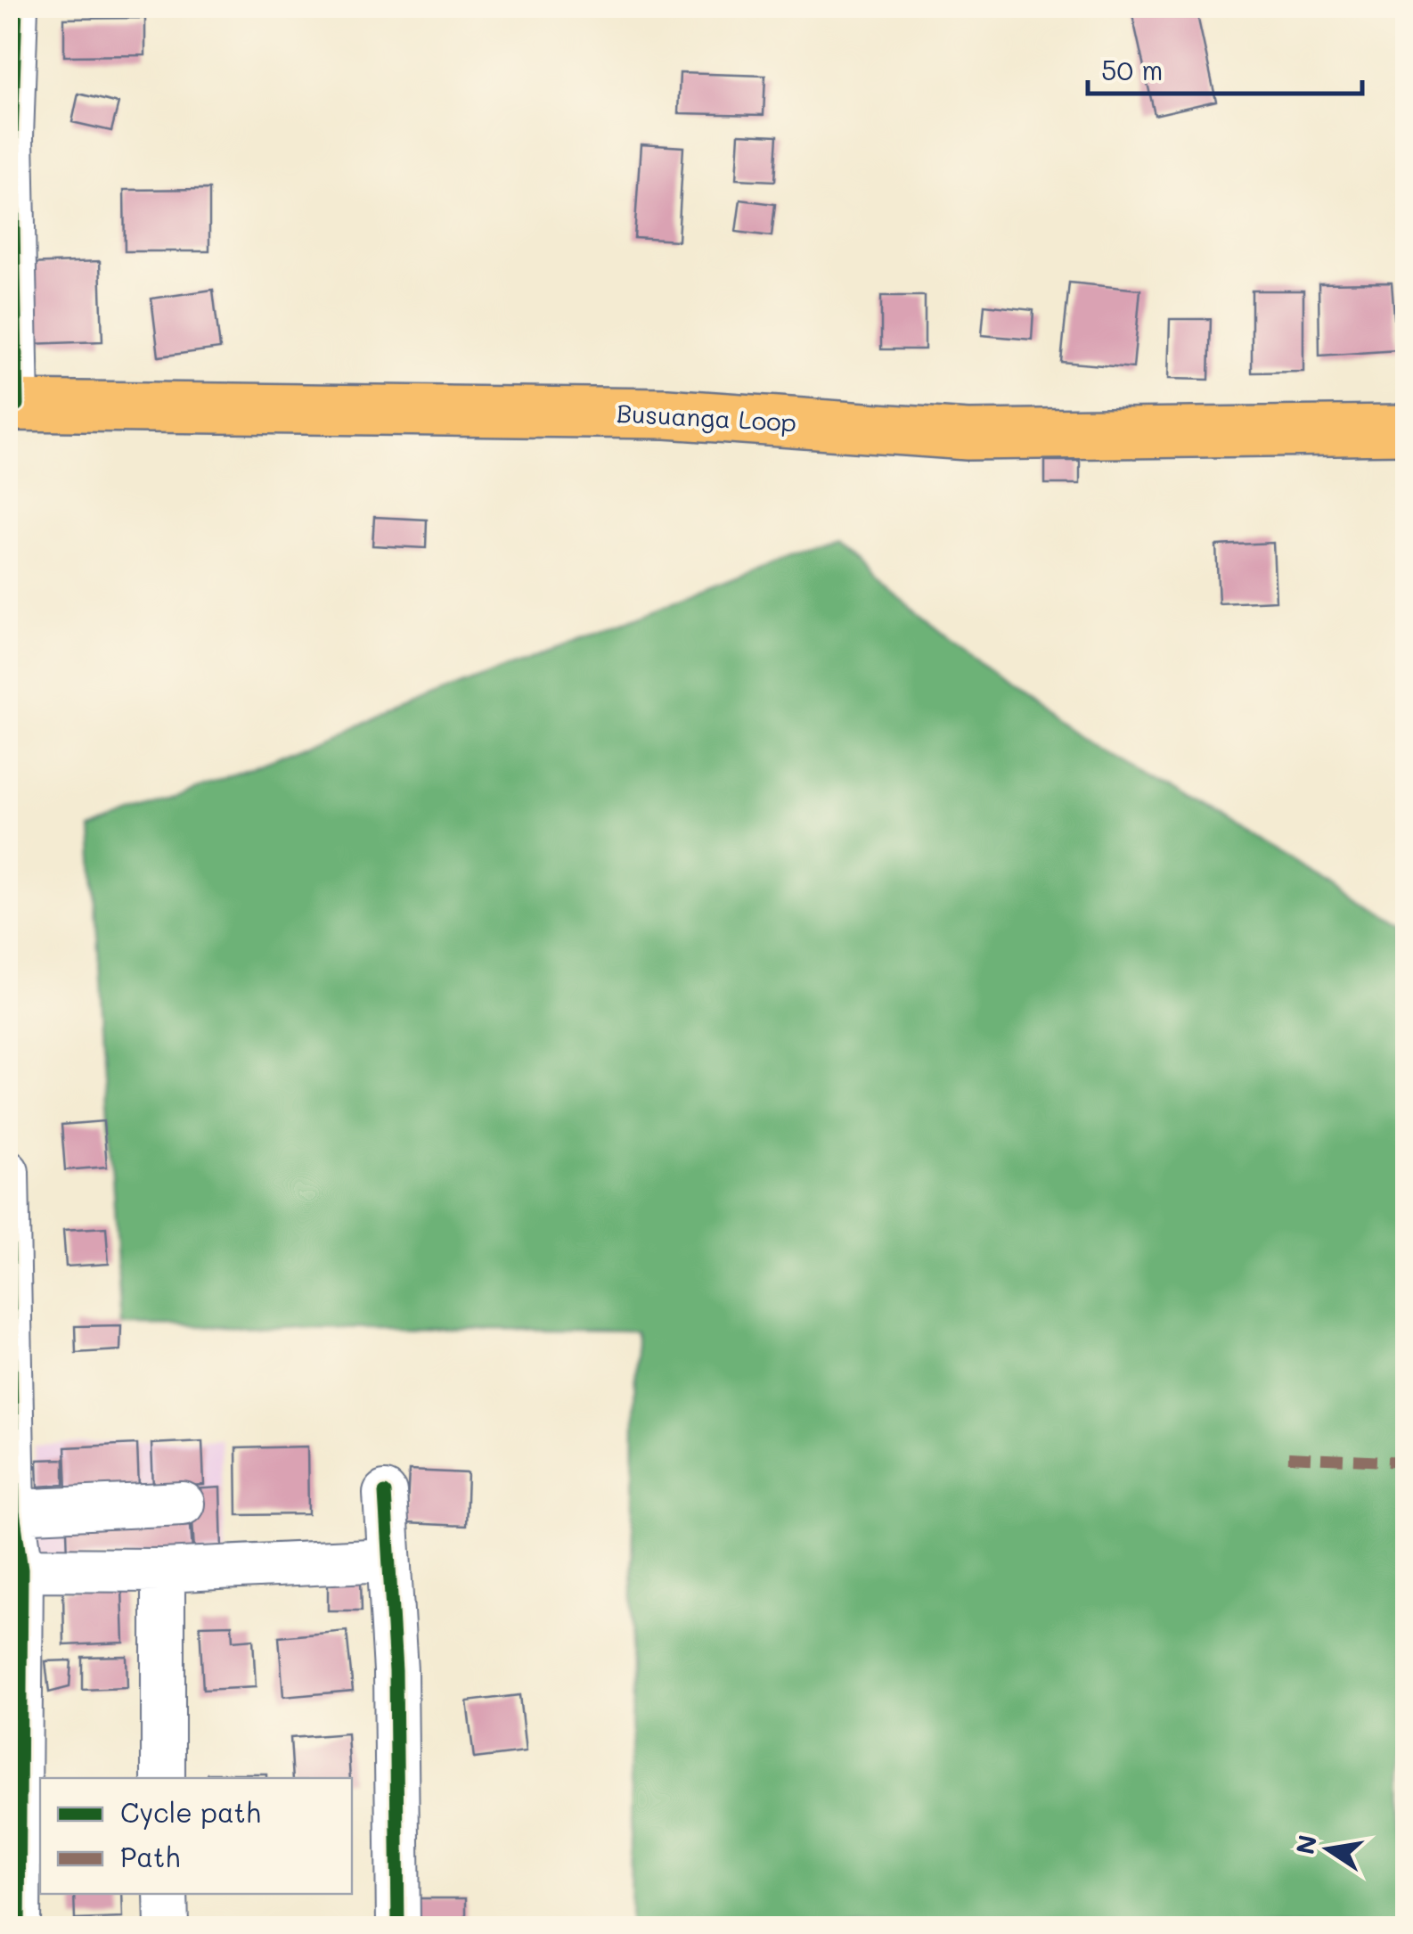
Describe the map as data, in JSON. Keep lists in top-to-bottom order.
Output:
{
  "streets": {
    "main road": ["Busuanga Loop"]
  },
  "legend": ["Cycle path", "Path"],
  "scale_bar": "50 m",
  "north": "left"
}
